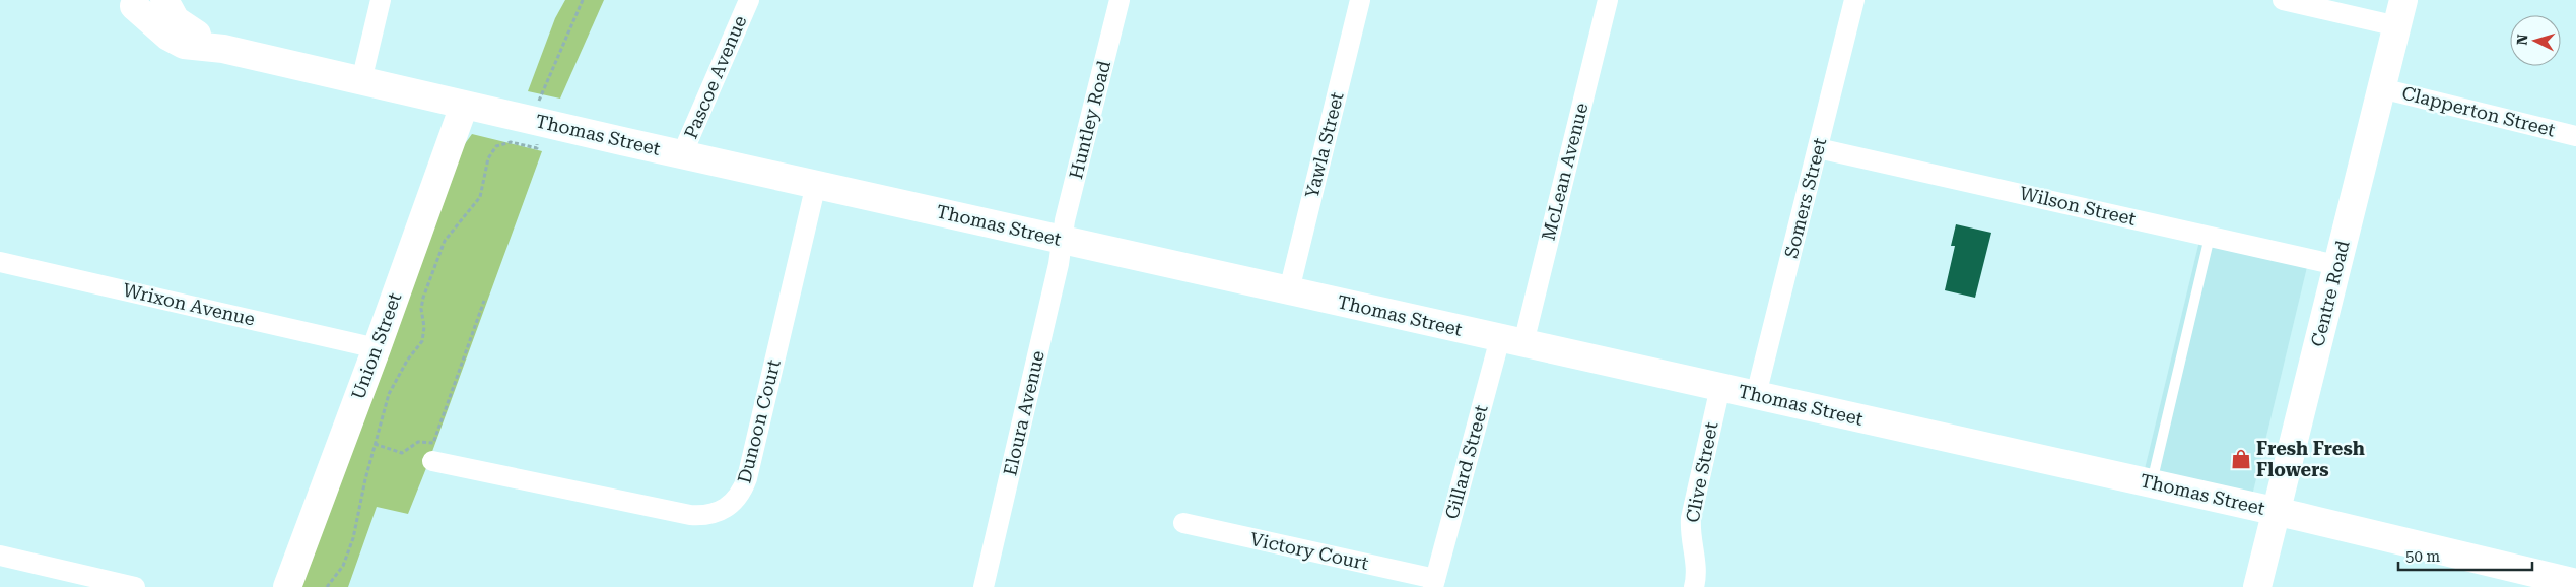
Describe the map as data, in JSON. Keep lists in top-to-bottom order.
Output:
{
  "streets": {
    "street": [
      "Pascoe Avenue",
      "Clapperton Street",
      "Huntley Road",
      "Thomas Street",
      "Yawla Street",
      "McLean Avenue",
      "Somers Street",
      "Wilson Street",
      "Centre Road",
      "Wrixon Avenue",
      "Union Street",
      "Eloura Avenue",
      "Dunoon Court",
      "Gillard Street",
      "Clive Street",
      "Victory Court"
    ]
  },
  "crossings": [
    ["Pascoe Avenue", "Thomas Street"],
    ["Clapperton Street", "Centre Road"],
    ["Huntley Road", "Thomas Street"],
    ["Huntley Road", "Eloura Avenue"],
    ["Thomas Street", "Yawla Street"],
    ["Thomas Street", "McLean Avenue"],
    ["Thomas Street", "Somers Street"],
    ["Thomas Street", "Centre Road"],
    ["Thomas Street", "Union Street"],
    ["Thomas Street", "Eloura Avenue"],
    ["Thomas Street", "Dunoon Court"],
    ["Thomas Street", "Gillard Street"],
    ["Thomas Street", "Clive Street"],
    ["McLean Avenue", "Gillard Street"],
    ["Somers Street", "Wilson Street"],
    ["Wilson Street", "Centre Road"],
    ["Wrixon Avenue", "Union Street"],
    ["Gillard Street", "Victory Court"]
  ],
  "places": {
    "shop": ["Fresh Fresh Flowers"]
  },
  "scale_bar": "50 m",
  "north": "left"
}
